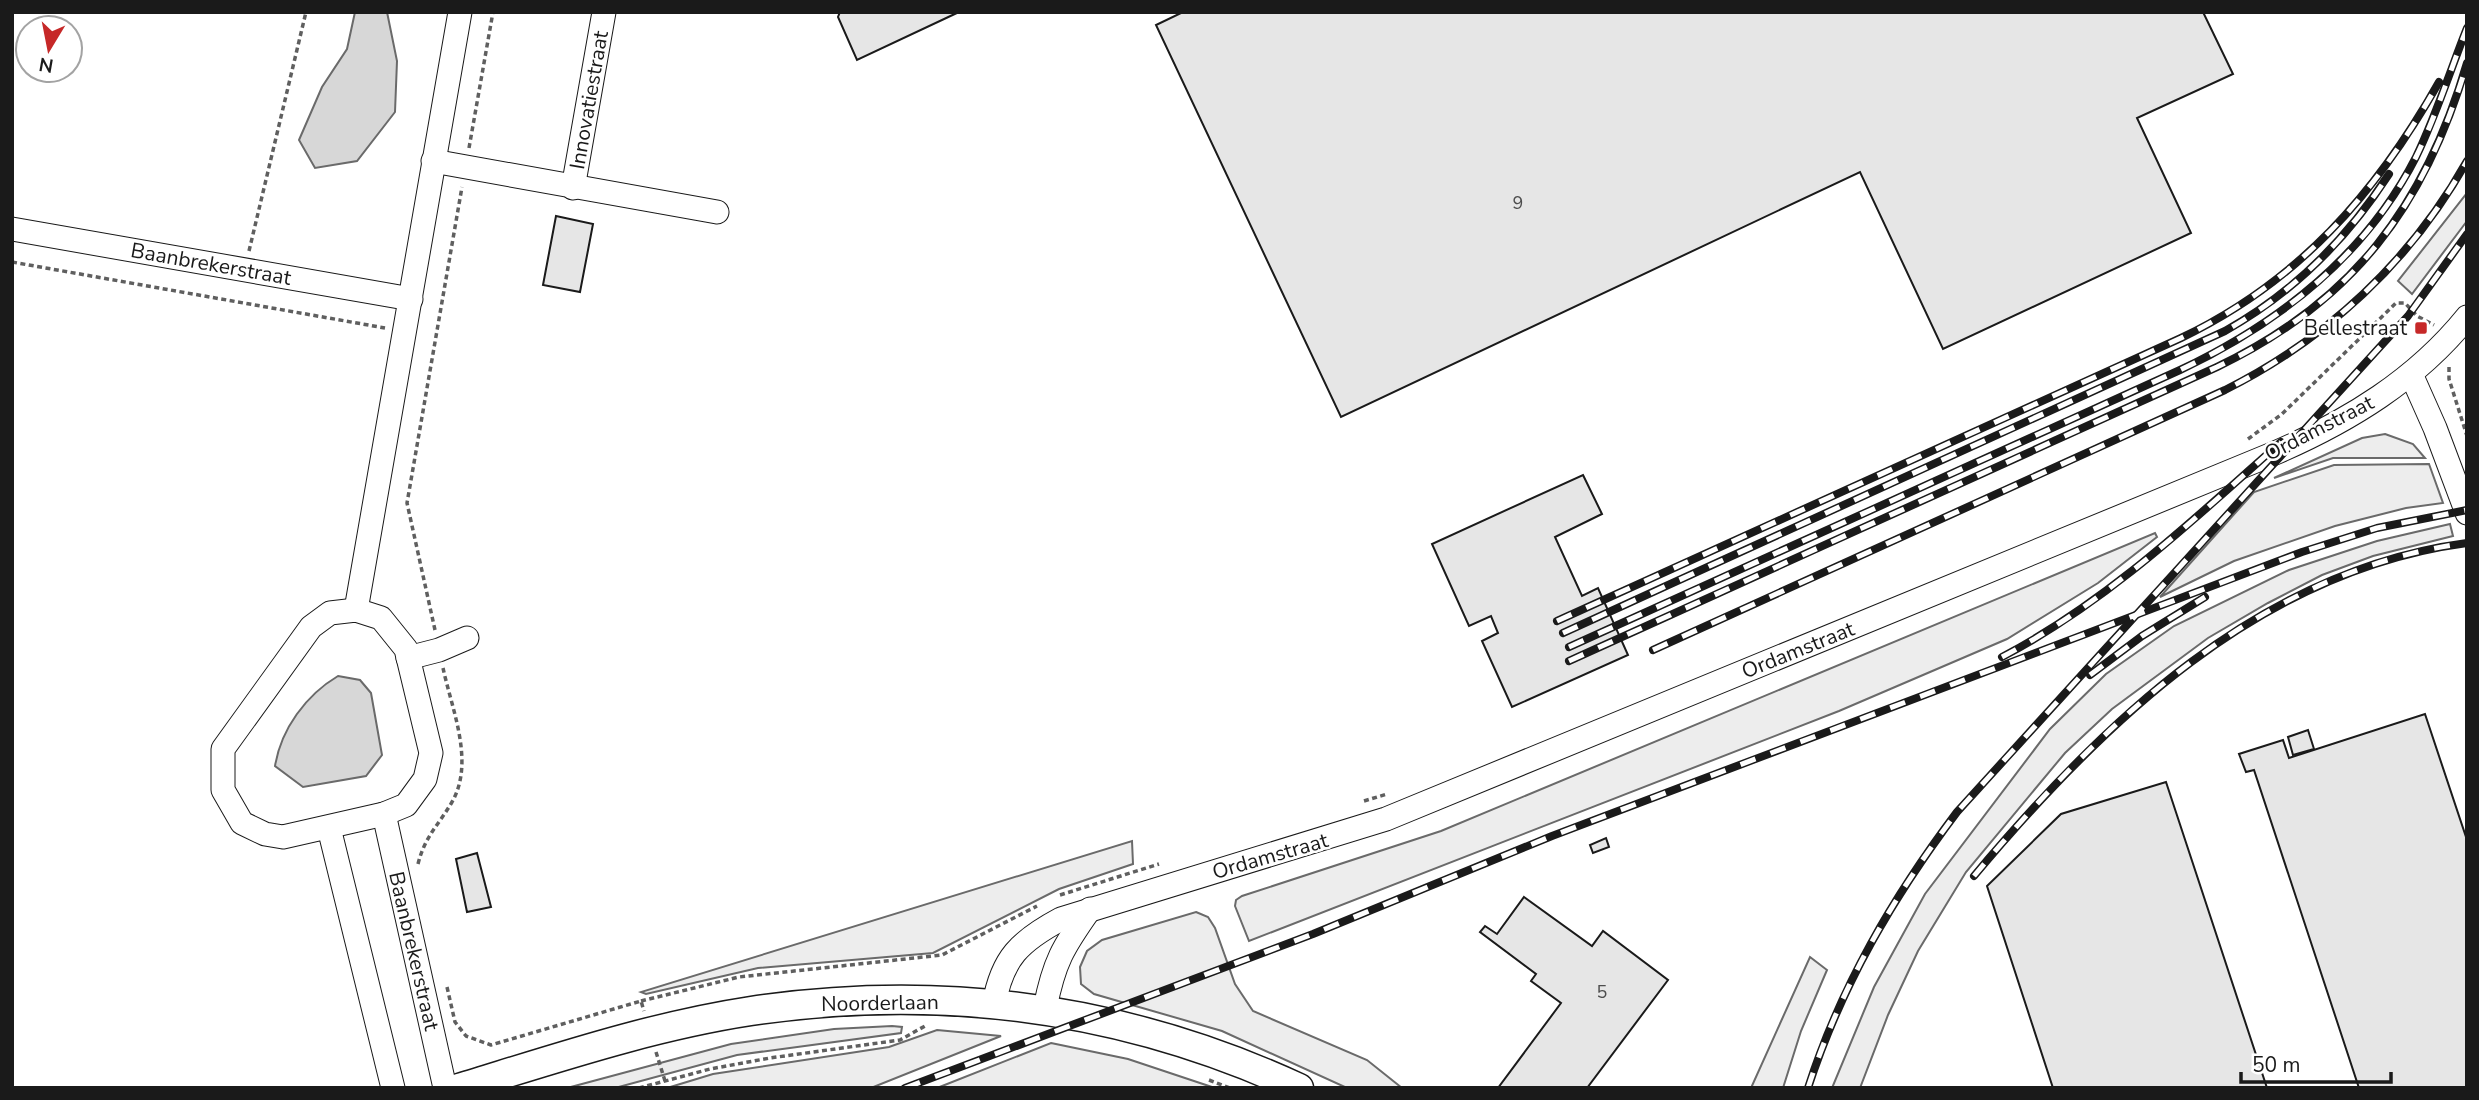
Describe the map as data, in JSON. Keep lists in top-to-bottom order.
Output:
{
  "streets": {
    "main road": ["Noorderlaan"],
    "street": ["Innovatiestraat", "Baanbrekerstraat", "Ordamstraat"]
  },
  "crossings": [
    ["Ordamstraat", "Noorderlaan"]
  ],
  "places": {
    "transit": ["Bellestraat"]
  },
  "house_numbers": ["9", "5"],
  "scale_bar": "50 m",
  "north": "bottom"
}
